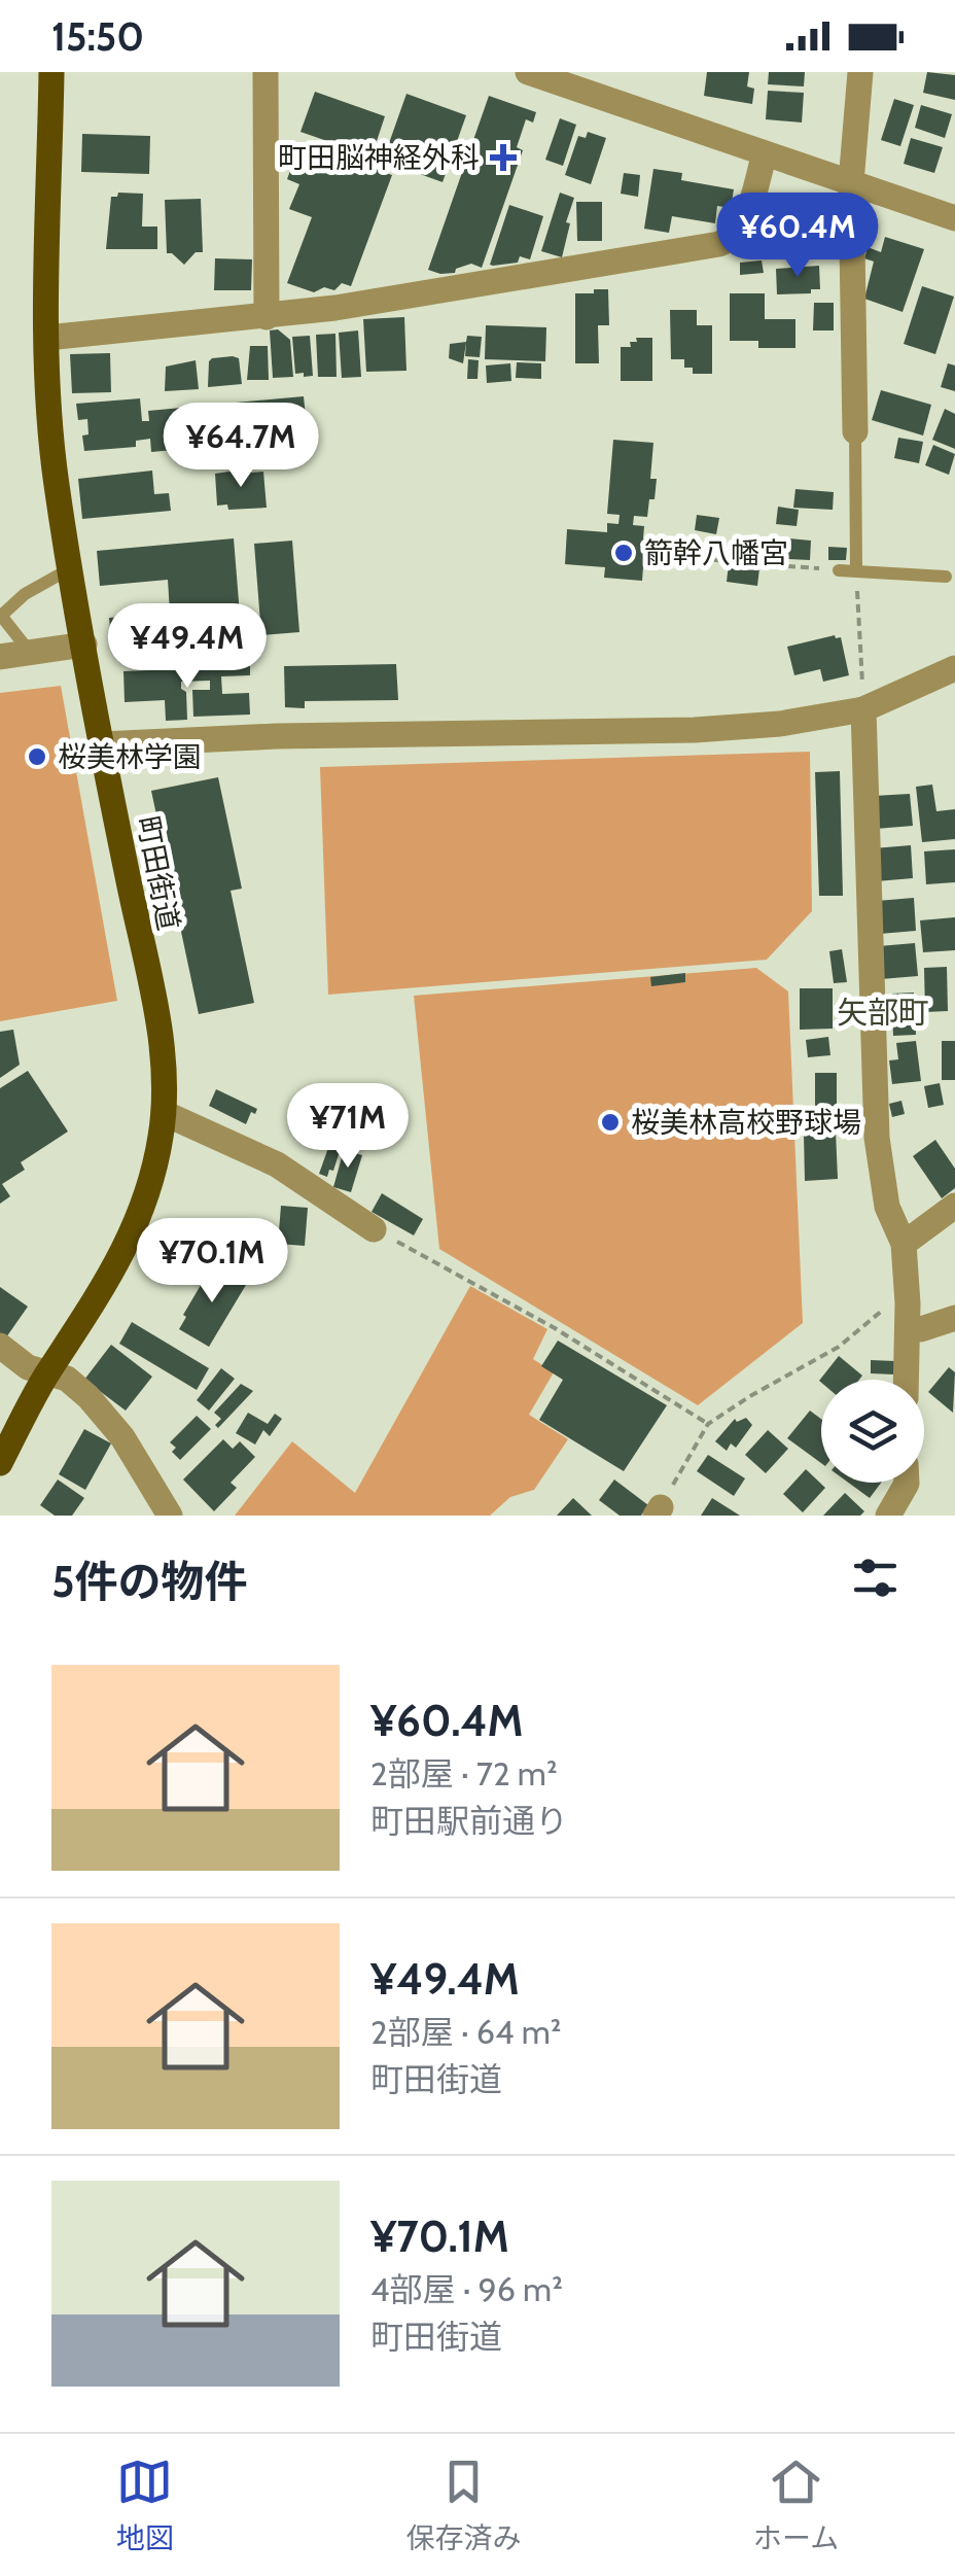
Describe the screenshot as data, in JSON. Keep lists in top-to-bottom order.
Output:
{
  "streets": {
    "main road": ["町田街道"]
  },
  "districts": ["矢部町"],
  "places": {
    "health": ["町田脳神経外科"],
    "other": ["箭幹八幡宮", "桜美林学園", "桜美林高校野球場"]
  },
  "page": {
    "status": "15:50",
    "price": [
      "¥60.4M",
      "¥64.7M",
      "¥49.4M",
      "¥71M",
      "¥70.1M"
    ],
    "heading": "5件の物件",
    "list": [
      {
        "name": "¥60.4M",
        "note": "2部屋 · 72 m² · 町田駅前通り"
      },
      {
        "name": "¥49.4M",
        "note": "2部屋 · 64 m² · 町田街道"
      },
      {
        "name": "¥70.1M",
        "note": "4部屋 · 96 m² · 町田街道"
      }
    ],
    "tabs": ["地図", "保存済み", "ホーム"]
  }
}
